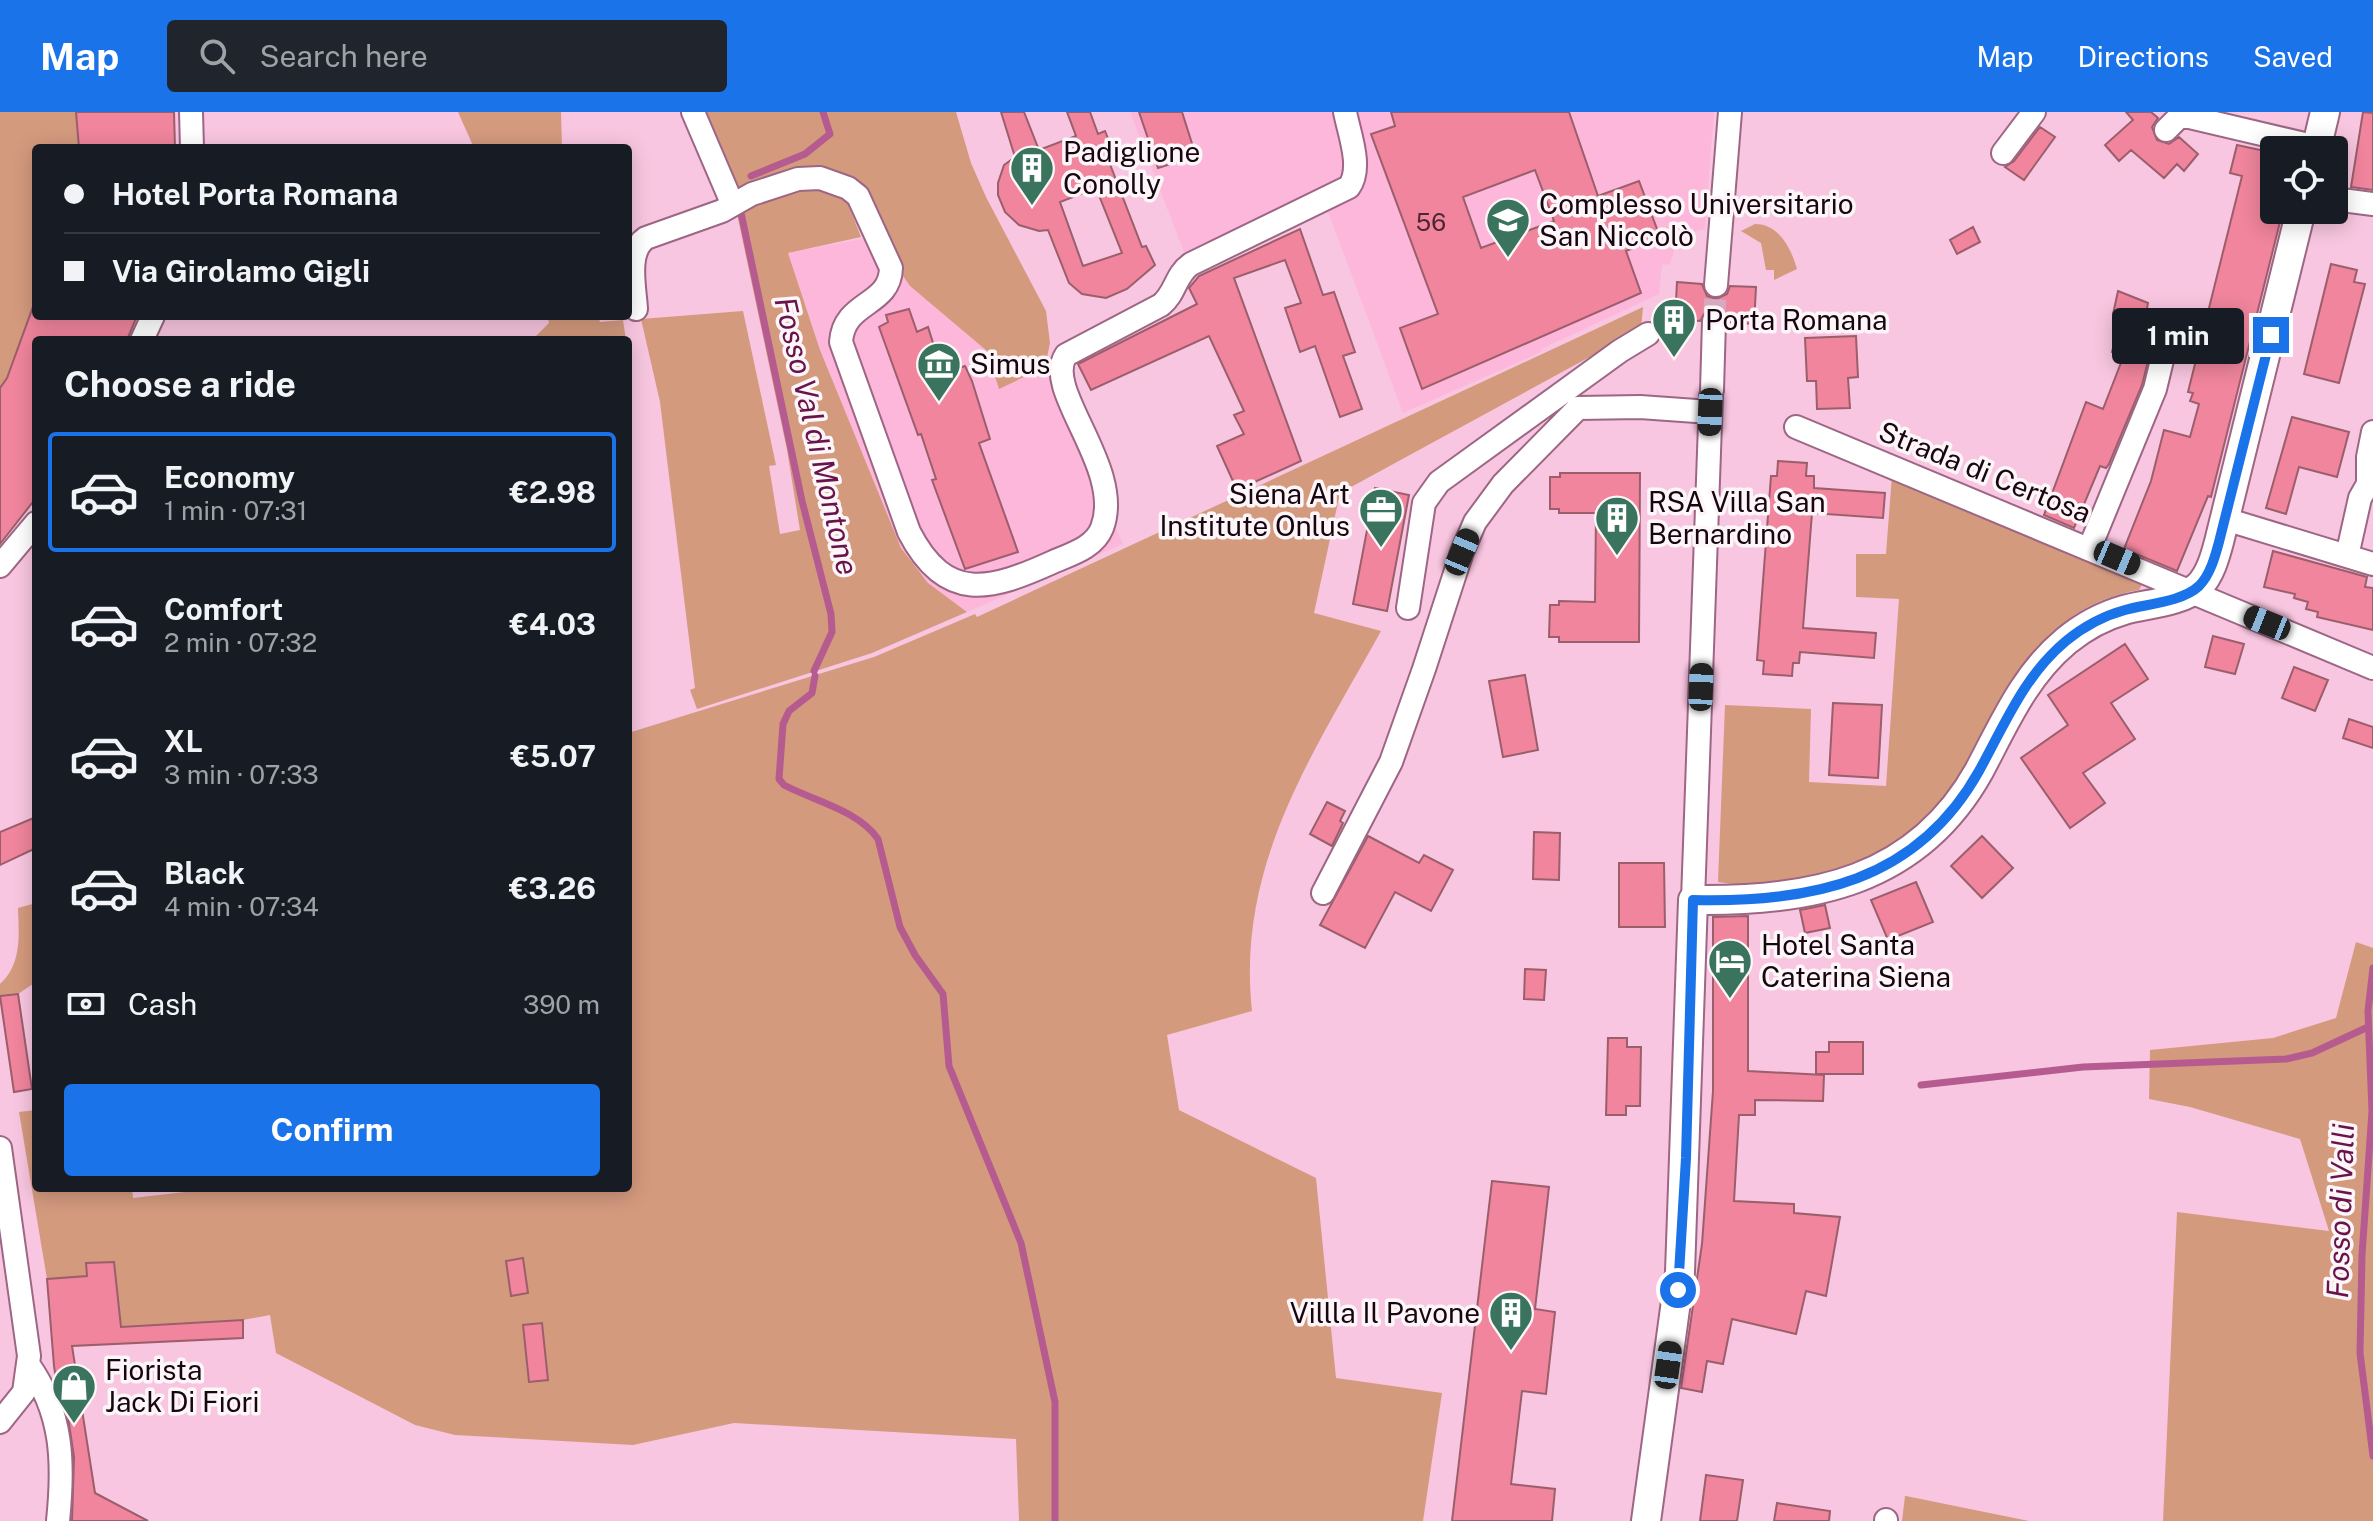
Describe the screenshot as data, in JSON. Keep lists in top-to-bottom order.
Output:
{
  "streets": {
    "street": ["Strada di Certosa"]
  },
  "water": ["Fosso Val di Montone", "Fosso di Valli"],
  "places": {
    "building": [
      "Padiglione Conolly",
      "Porta Romana",
      "RSA Villa San Bernardino",
      "Villla Il Pavone"
    ],
    "school or university": ["Complesso Universitario San Niccolò"],
    "museum": ["Simus"],
    "office": ["Siena Art Institute Onlus"],
    "hotel": ["Hotel Santa Caterina Siena"],
    "shop": ["Fiorista Jack Di Fiori"]
  },
  "house_numbers": ["56"],
  "page": {
    "header": "Map",
    "search": "Search here",
    "nav": ["Map", "Directions", "Saved"],
    "banner": ["Hotel Porta Romana", "Via Girolamo Gigli"],
    "bubble": "1 min",
    "heading": "Choose a ride",
    "list": [
      {
        "name": "Economy",
        "note": "1 min · 07:31",
        "value": "€2.98"
      },
      {
        "name": "Comfort",
        "note": "2 min · 07:32",
        "value": "€4.03"
      },
      {
        "name": "XL",
        "note": "3 min · 07:33",
        "value": "€5.07"
      },
      {
        "name": "Black",
        "note": "4 min · 07:34",
        "value": "€3.26"
      }
    ],
    "pay": ["Cash", "390 m"],
    "buttons": "Confirm"
  }
}
